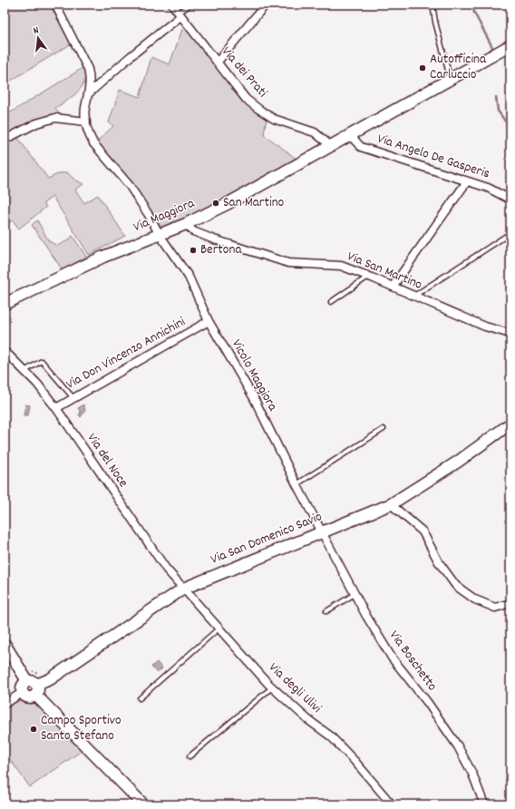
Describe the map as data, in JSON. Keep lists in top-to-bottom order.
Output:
{
  "streets": {
    "street": [
      "Via dei Prati",
      "Via Angelo De Gasperis",
      "Via Maggiora",
      "Via San Martino",
      "Via Don Vincenzo Annichini",
      "Vicolo Maggiora",
      "Via del Noce",
      "Via San Domenico Savio",
      "Via Boschetto",
      "Via degli Ulivi"
    ]
  },
  "crossings": [
    ["Via dei Prati", "Via Maggiora"],
    ["Via Angelo De Gasperis", "Via Maggiora"],
    ["Via Maggiora", "Via San Martino"],
    ["Via Maggiora", "Vicolo Maggiora"],
    ["Via Don Vincenzo Annichini", "Vicolo Maggiora"],
    ["Via Don Vincenzo Annichini", "Via del Noce"],
    ["Vicolo Maggiora", "Via San Domenico Savio"],
    ["Vicolo Maggiora", "Via Boschetto"],
    ["Via del Noce", "Via San Domenico Savio"],
    ["Via del Noce", "Via degli Ulivi"],
    ["Via San Domenico Savio", "Via Boschetto"],
    ["Via San Domenico Savio", "Via degli Ulivi"]
  ],
  "places": [
    "Autofficina Carluccio",
    "San Martino",
    "Bertona",
    "Campo Sportivo Santo Stefano"
  ],
  "north": "top"
}
